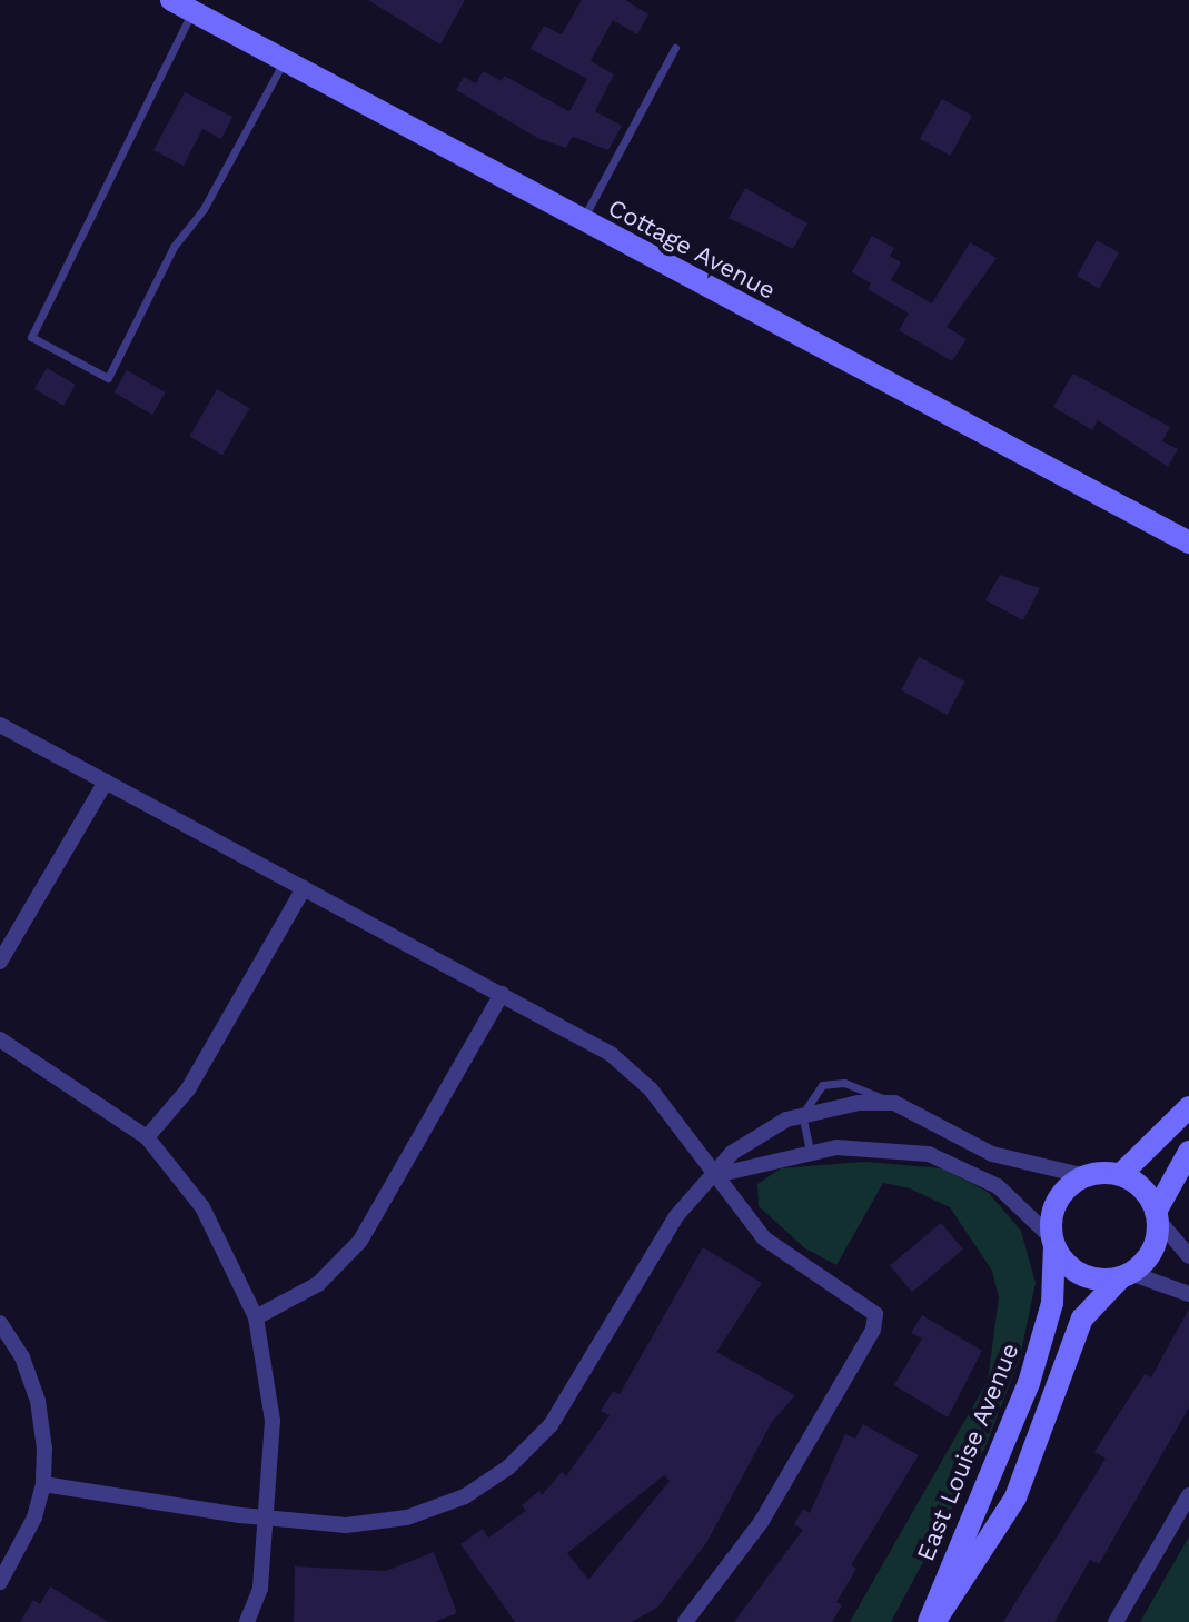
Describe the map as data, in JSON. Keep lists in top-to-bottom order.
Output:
{
  "streets": {
    "street": ["Cottage Avenue", "East Louise Avenue"]
  }
}
